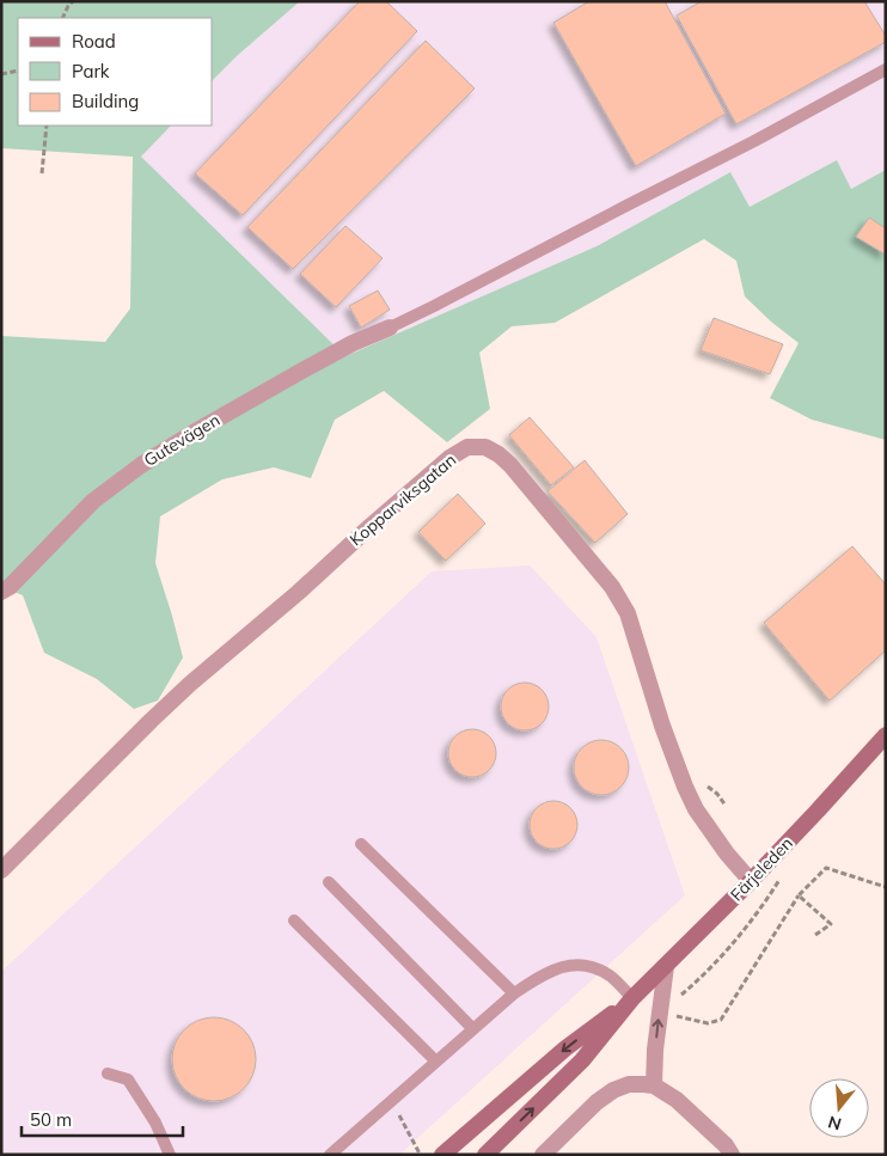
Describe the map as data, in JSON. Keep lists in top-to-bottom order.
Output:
{
  "streets": {
    "main road": ["Färjeleden"],
    "street": ["Gutevägen", "Kopparviksgatan"]
  },
  "crossings": [
    ["Kopparviksgatan", "Färjeleden"]
  ],
  "legend": ["Road", "Park", "Building"],
  "scale_bar": "50 m",
  "north": "bottom"
}
